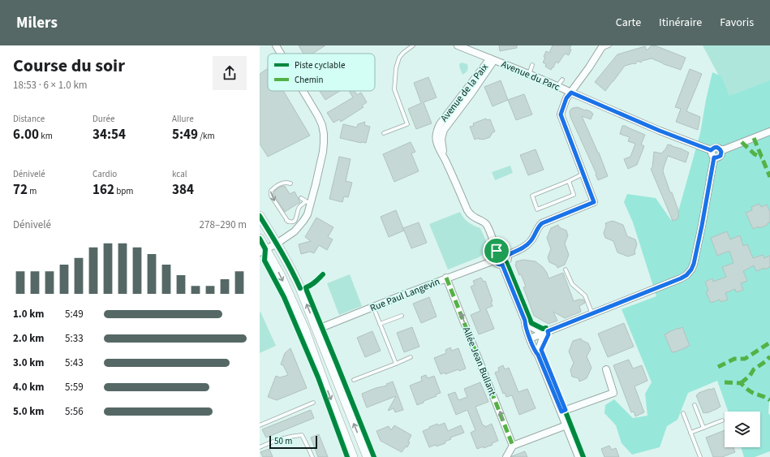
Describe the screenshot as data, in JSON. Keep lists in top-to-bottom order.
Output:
{
  "streets": {
    "street": [
      "Avenue du Parc",
      "Avenue de la Paix",
      "Rue Paul Langevin",
      "Allée Jean Bullant"
    ]
  },
  "crossings": [
    ["Avenue du Parc", "Avenue de la Paix"],
    ["Avenue de la Paix", "Rue Paul Langevin"],
    ["Rue Paul Langevin", "Allée Jean Bullant"]
  ],
  "legend": ["Piste cyclable", "Chemin"],
  "scale_bar": "50 m",
  "page": {
    "header": "Milers",
    "nav": ["Carte", "Itinéraire", "Favoris"],
    "heading": ["Course du soir", "18:53 · 6 × 1.0 km"],
    "stats": [
      ["Distance", "6.00 km"],
      ["Durée", "34:54"],
      ["Allure", "5:49 /km"],
      ["Dénivelé", "72 m"],
      ["Cardio", "162 bpm"],
      ["kcal", "384"]
    ],
    "chart": ["Dénivelé", "278–290 m"],
    "list": [
      {
        "name": "1.0 km",
        "note": "5:49"
      },
      {
        "name": "2.0 km",
        "note": "5:33"
      },
      {
        "name": "3.0 km",
        "note": "5:43"
      },
      {
        "name": "4.0 km",
        "note": "5:59"
      },
      {
        "name": "5.0 km",
        "note": "5:56"
      }
    ],
    "scale": "50 m"
  }
}
